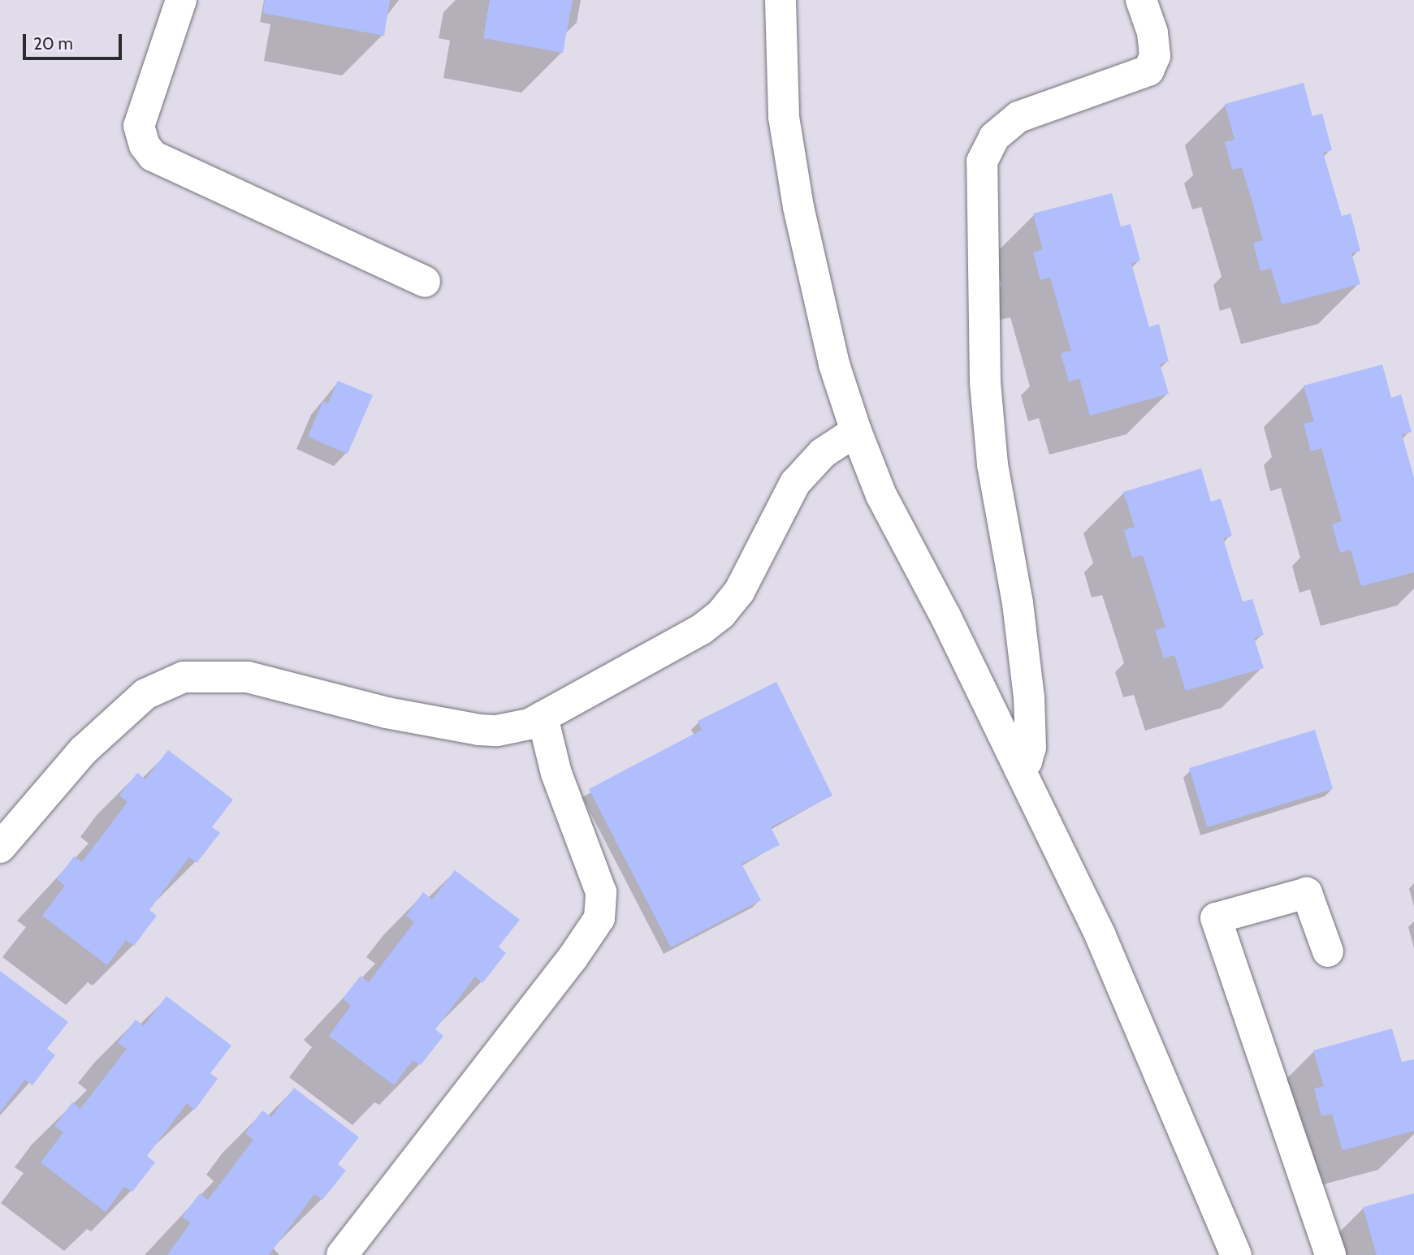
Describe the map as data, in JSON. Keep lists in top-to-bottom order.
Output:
{
  "scale_bar": "20 m"
}
